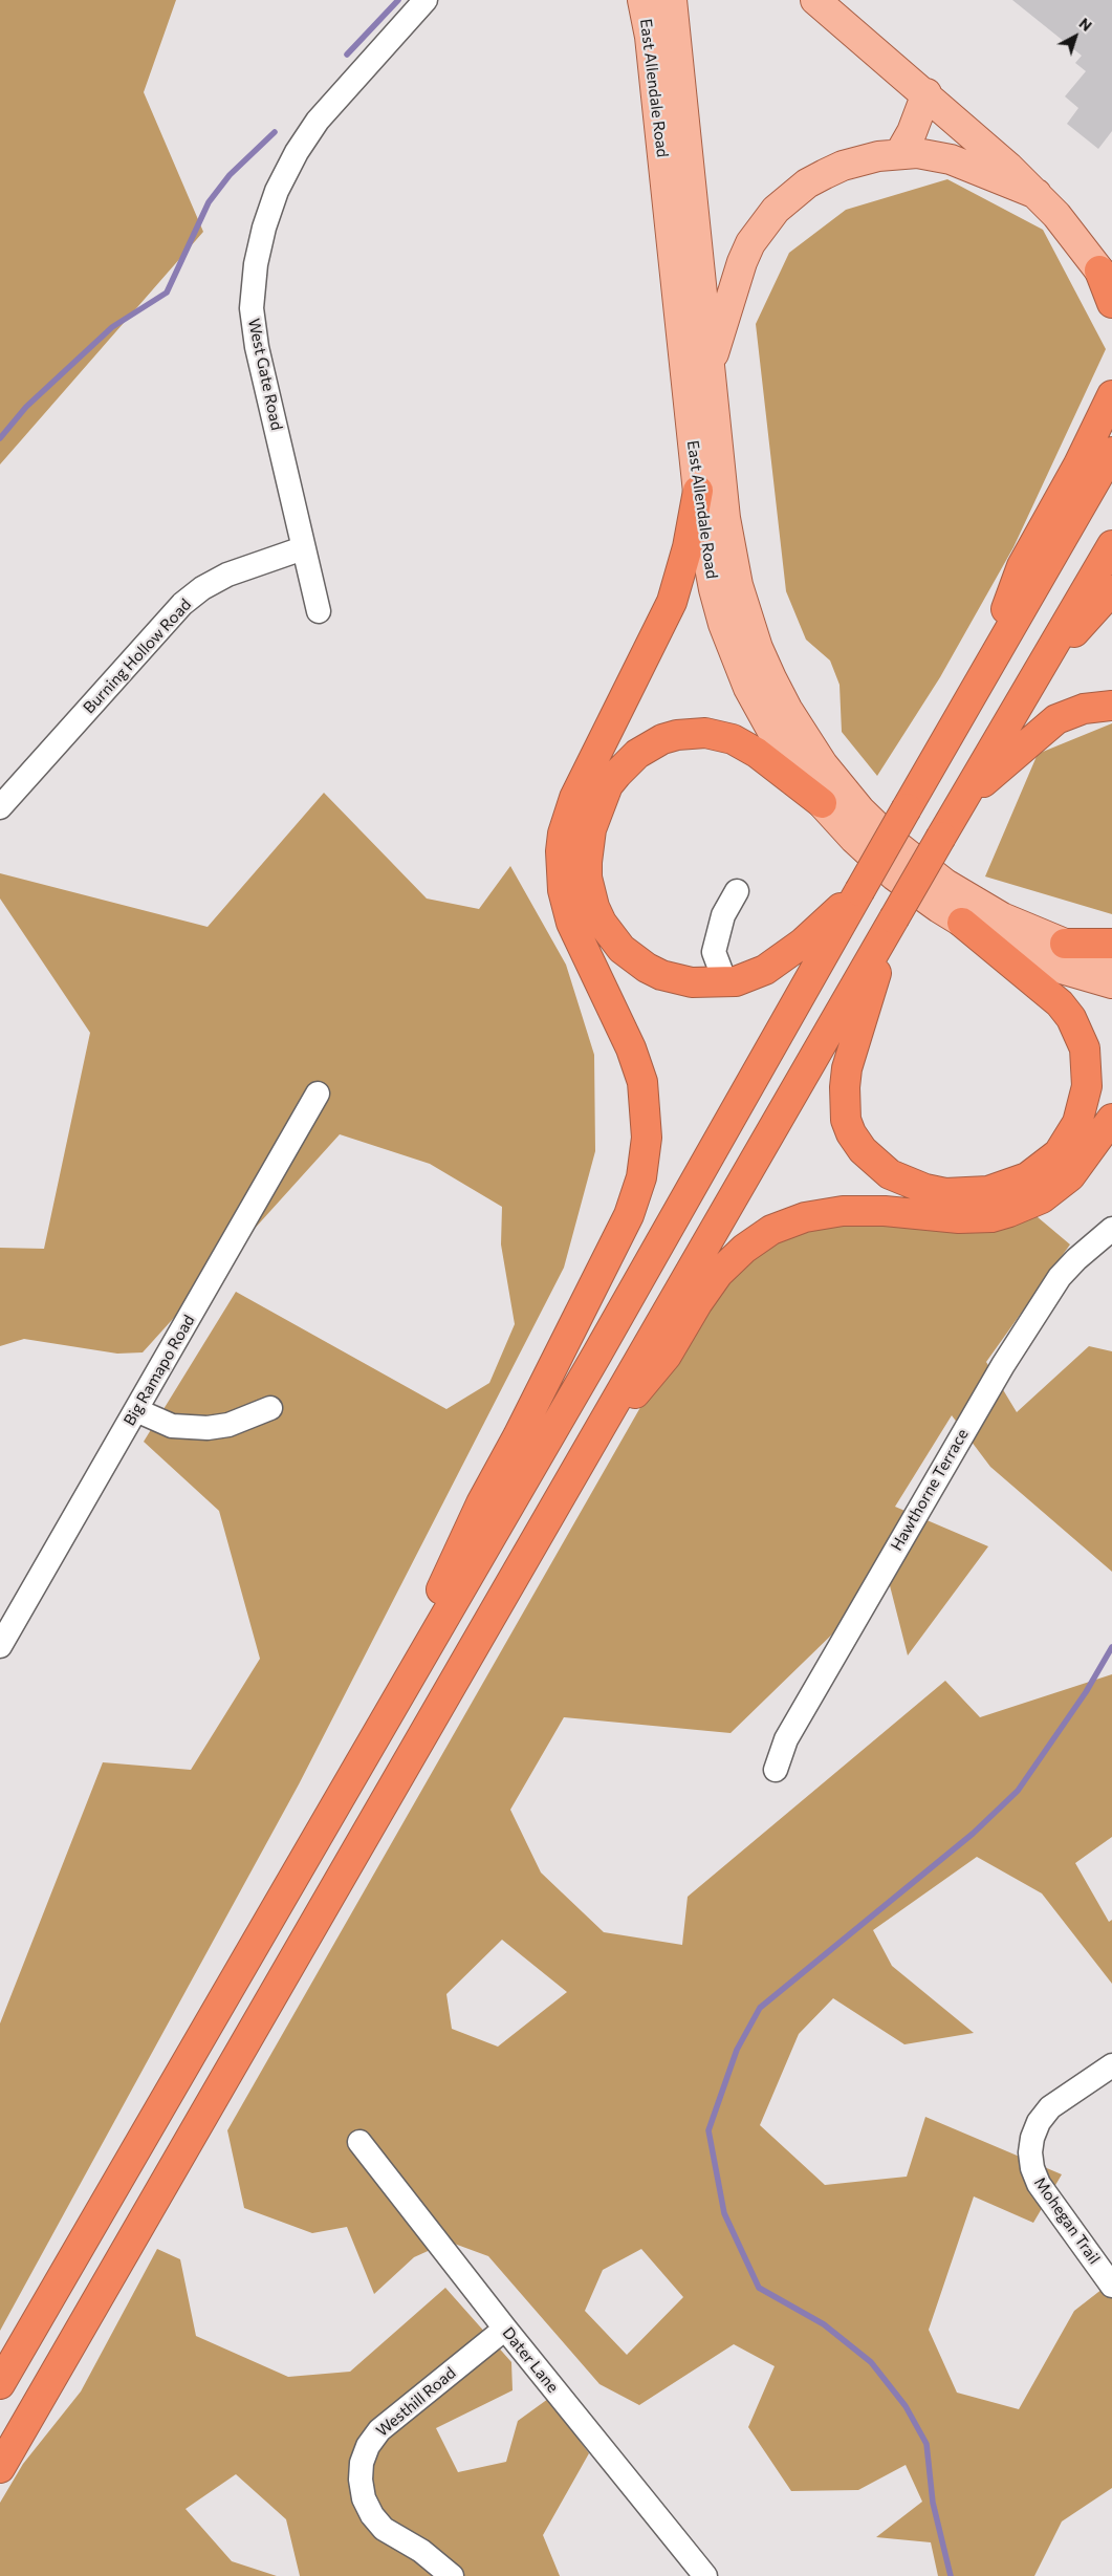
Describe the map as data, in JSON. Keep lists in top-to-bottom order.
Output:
{
  "streets": {
    "main road": ["East Allendale Road"],
    "street": [
      "West Gate Road",
      "Burning Hollow Road",
      "Big Ramapo Road",
      "Hawthorne Terrace",
      "Mohegan Trail",
      "Dater Lane",
      "Westhill Road"
    ]
  },
  "crossings": [
    ["West Gate Road", "Burning Hollow Road"],
    ["Dater Lane", "Westhill Road"]
  ],
  "north": "top right"
}
